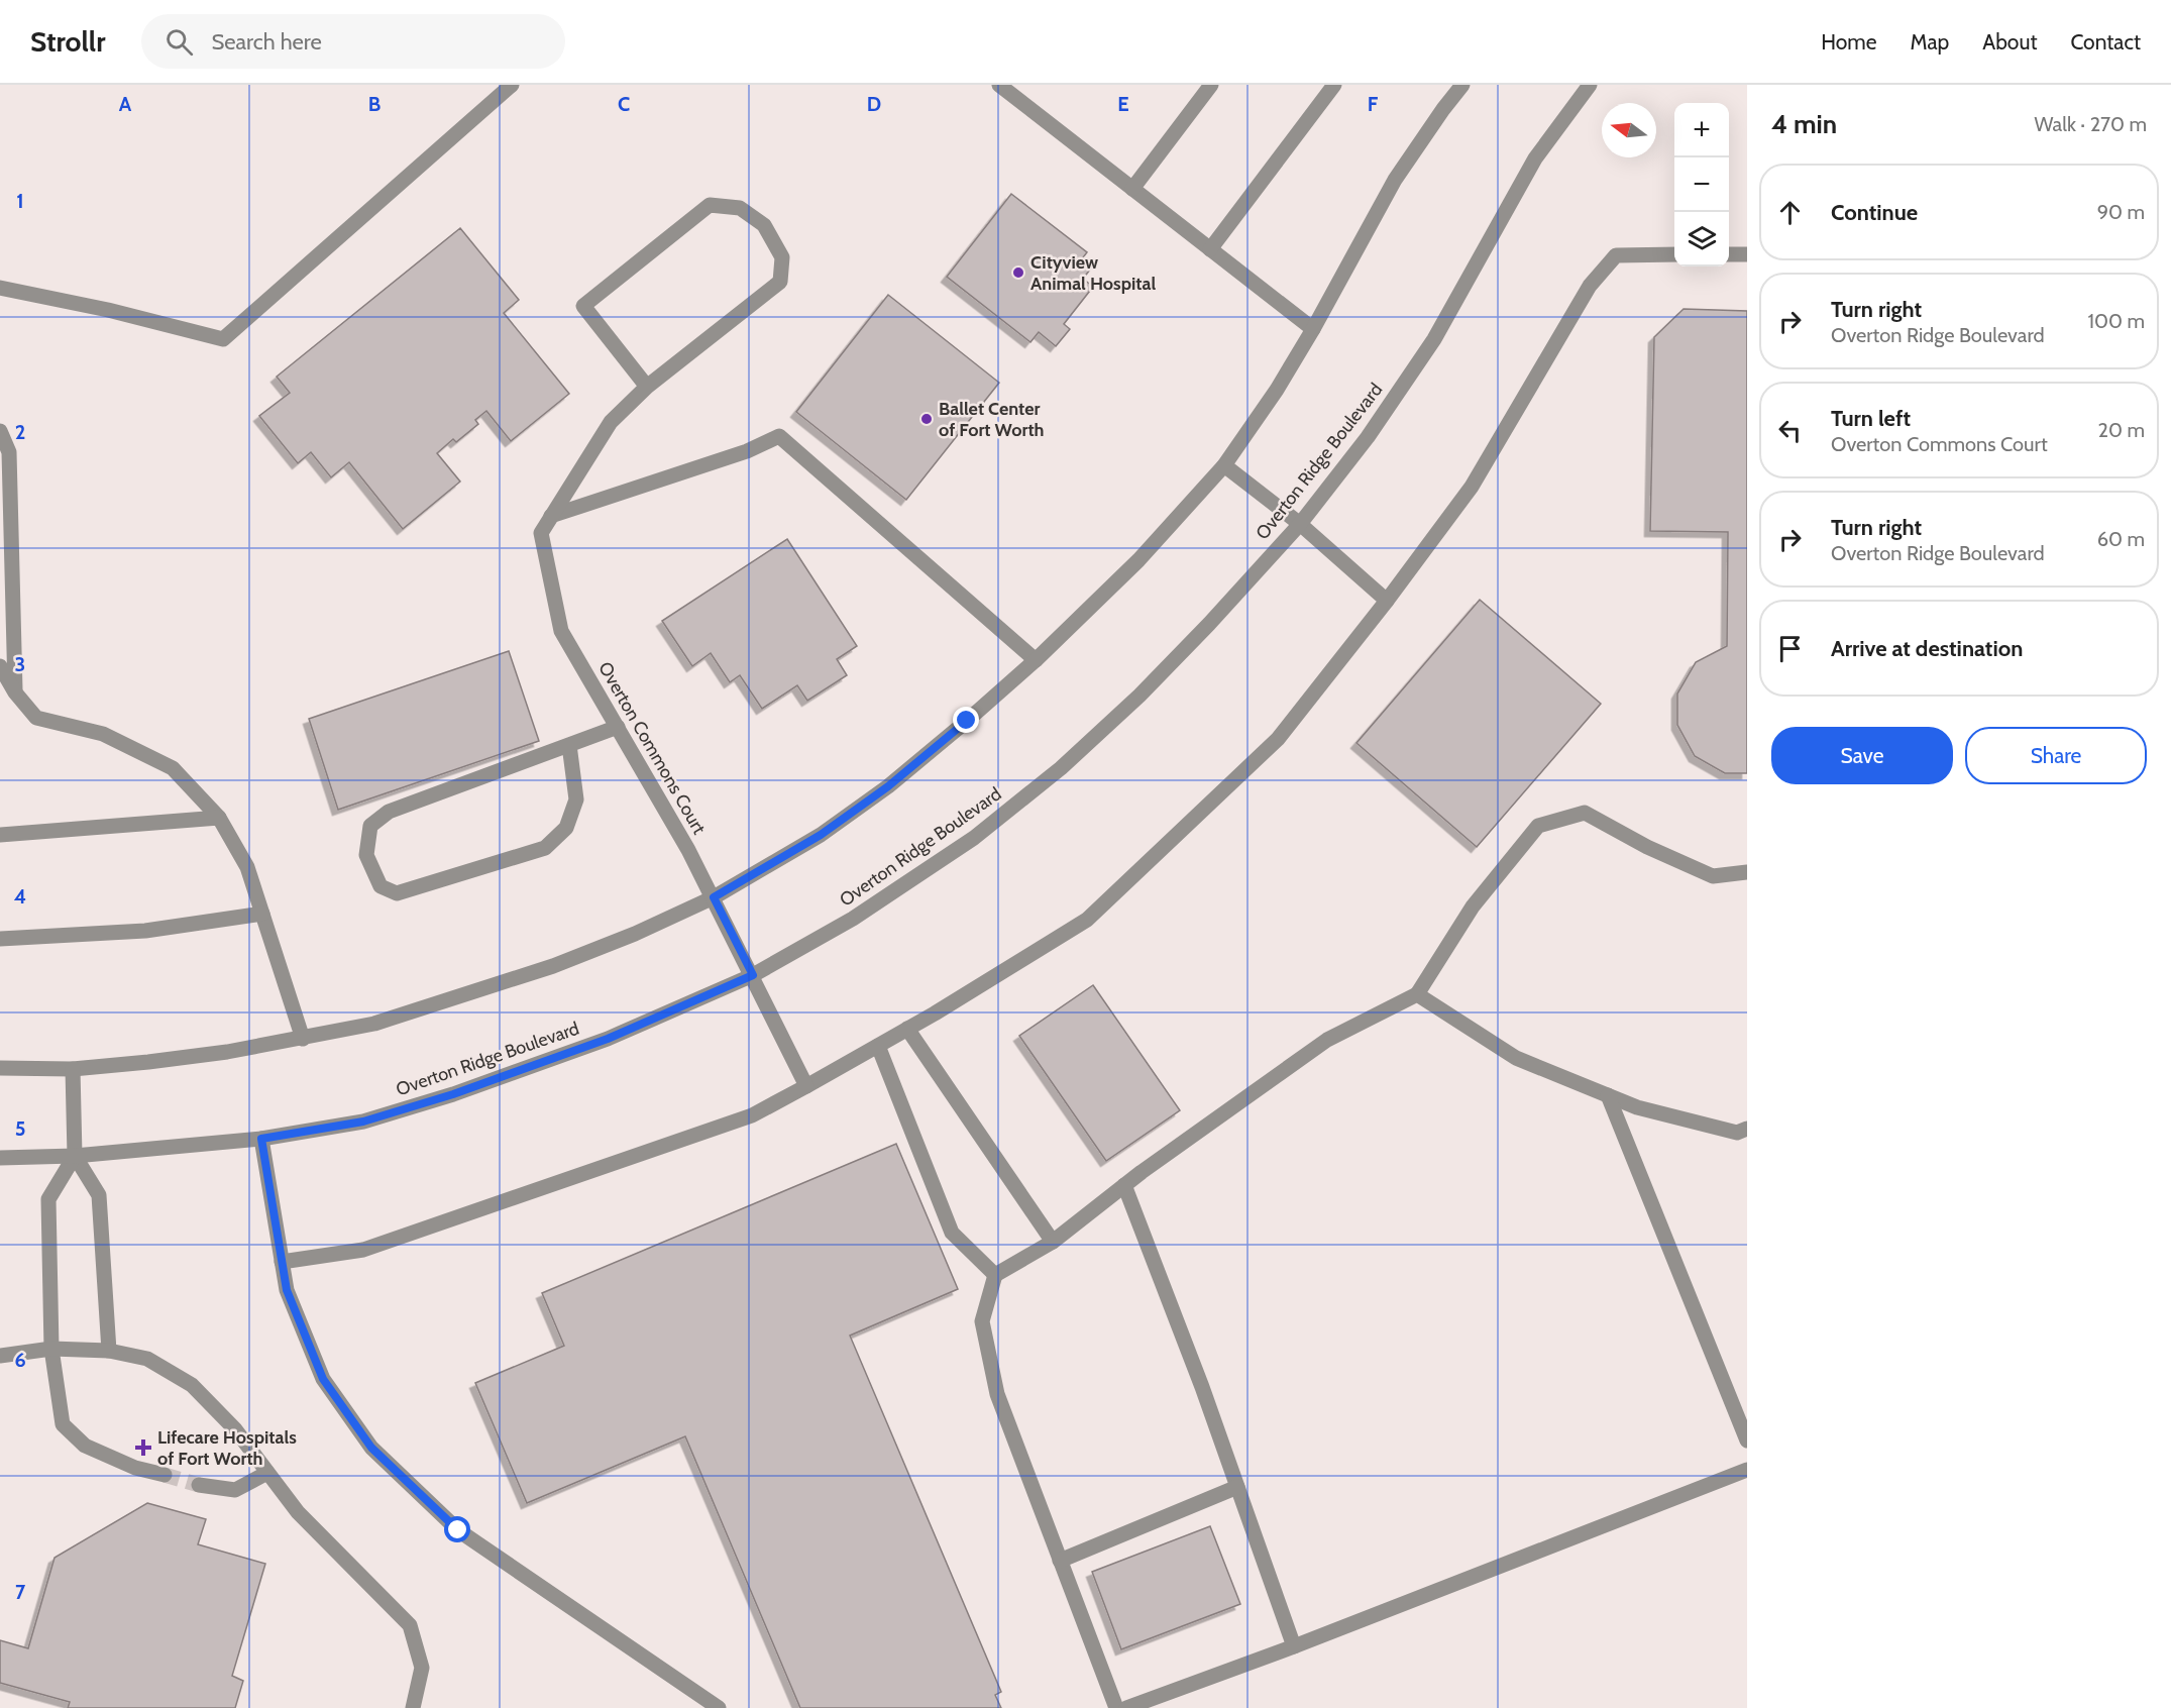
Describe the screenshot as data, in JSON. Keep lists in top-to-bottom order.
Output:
{
  "streets": {
    "street": ["Overton Ridge Boulevard", "Overton Commons Court"]
  },
  "crossings": [
    ["Overton Ridge Boulevard", "Overton Commons Court"]
  ],
  "places": {
    "other": ["Cityview Animal Hospital", "Ballet Center of Fort Worth"],
    "health": ["Lifecare Hospitals of Fort Worth"]
  },
  "north": "left",
  "page": {
    "header": "Strollr",
    "search": "Search here",
    "nav": [
      "Home",
      "Map",
      "About",
      "Contact"
    ],
    "heading": ["4 min", "Walk · 270 m"],
    "map_buttons": ["+", "−"],
    "list": [
      ["Continue", "90 m"],
      ["Turn right", "Overton Ridge Boulevard", "100 m"],
      ["Turn left", "Overton Commons Court", "20 m"],
      ["Turn right", "Overton Ridge Boulevard", "60 m"],
      "Arrive at destination"
    ],
    "buttons": ["Save", "Share"]
  },
  "grid": {
    "columns": [
      "A",
      "B",
      "C",
      "D",
      "E",
      "F"
    ],
    "rows": [
      "1",
      "2",
      "3",
      "4",
      "5",
      "6",
      "7"
    ]
  }
}
